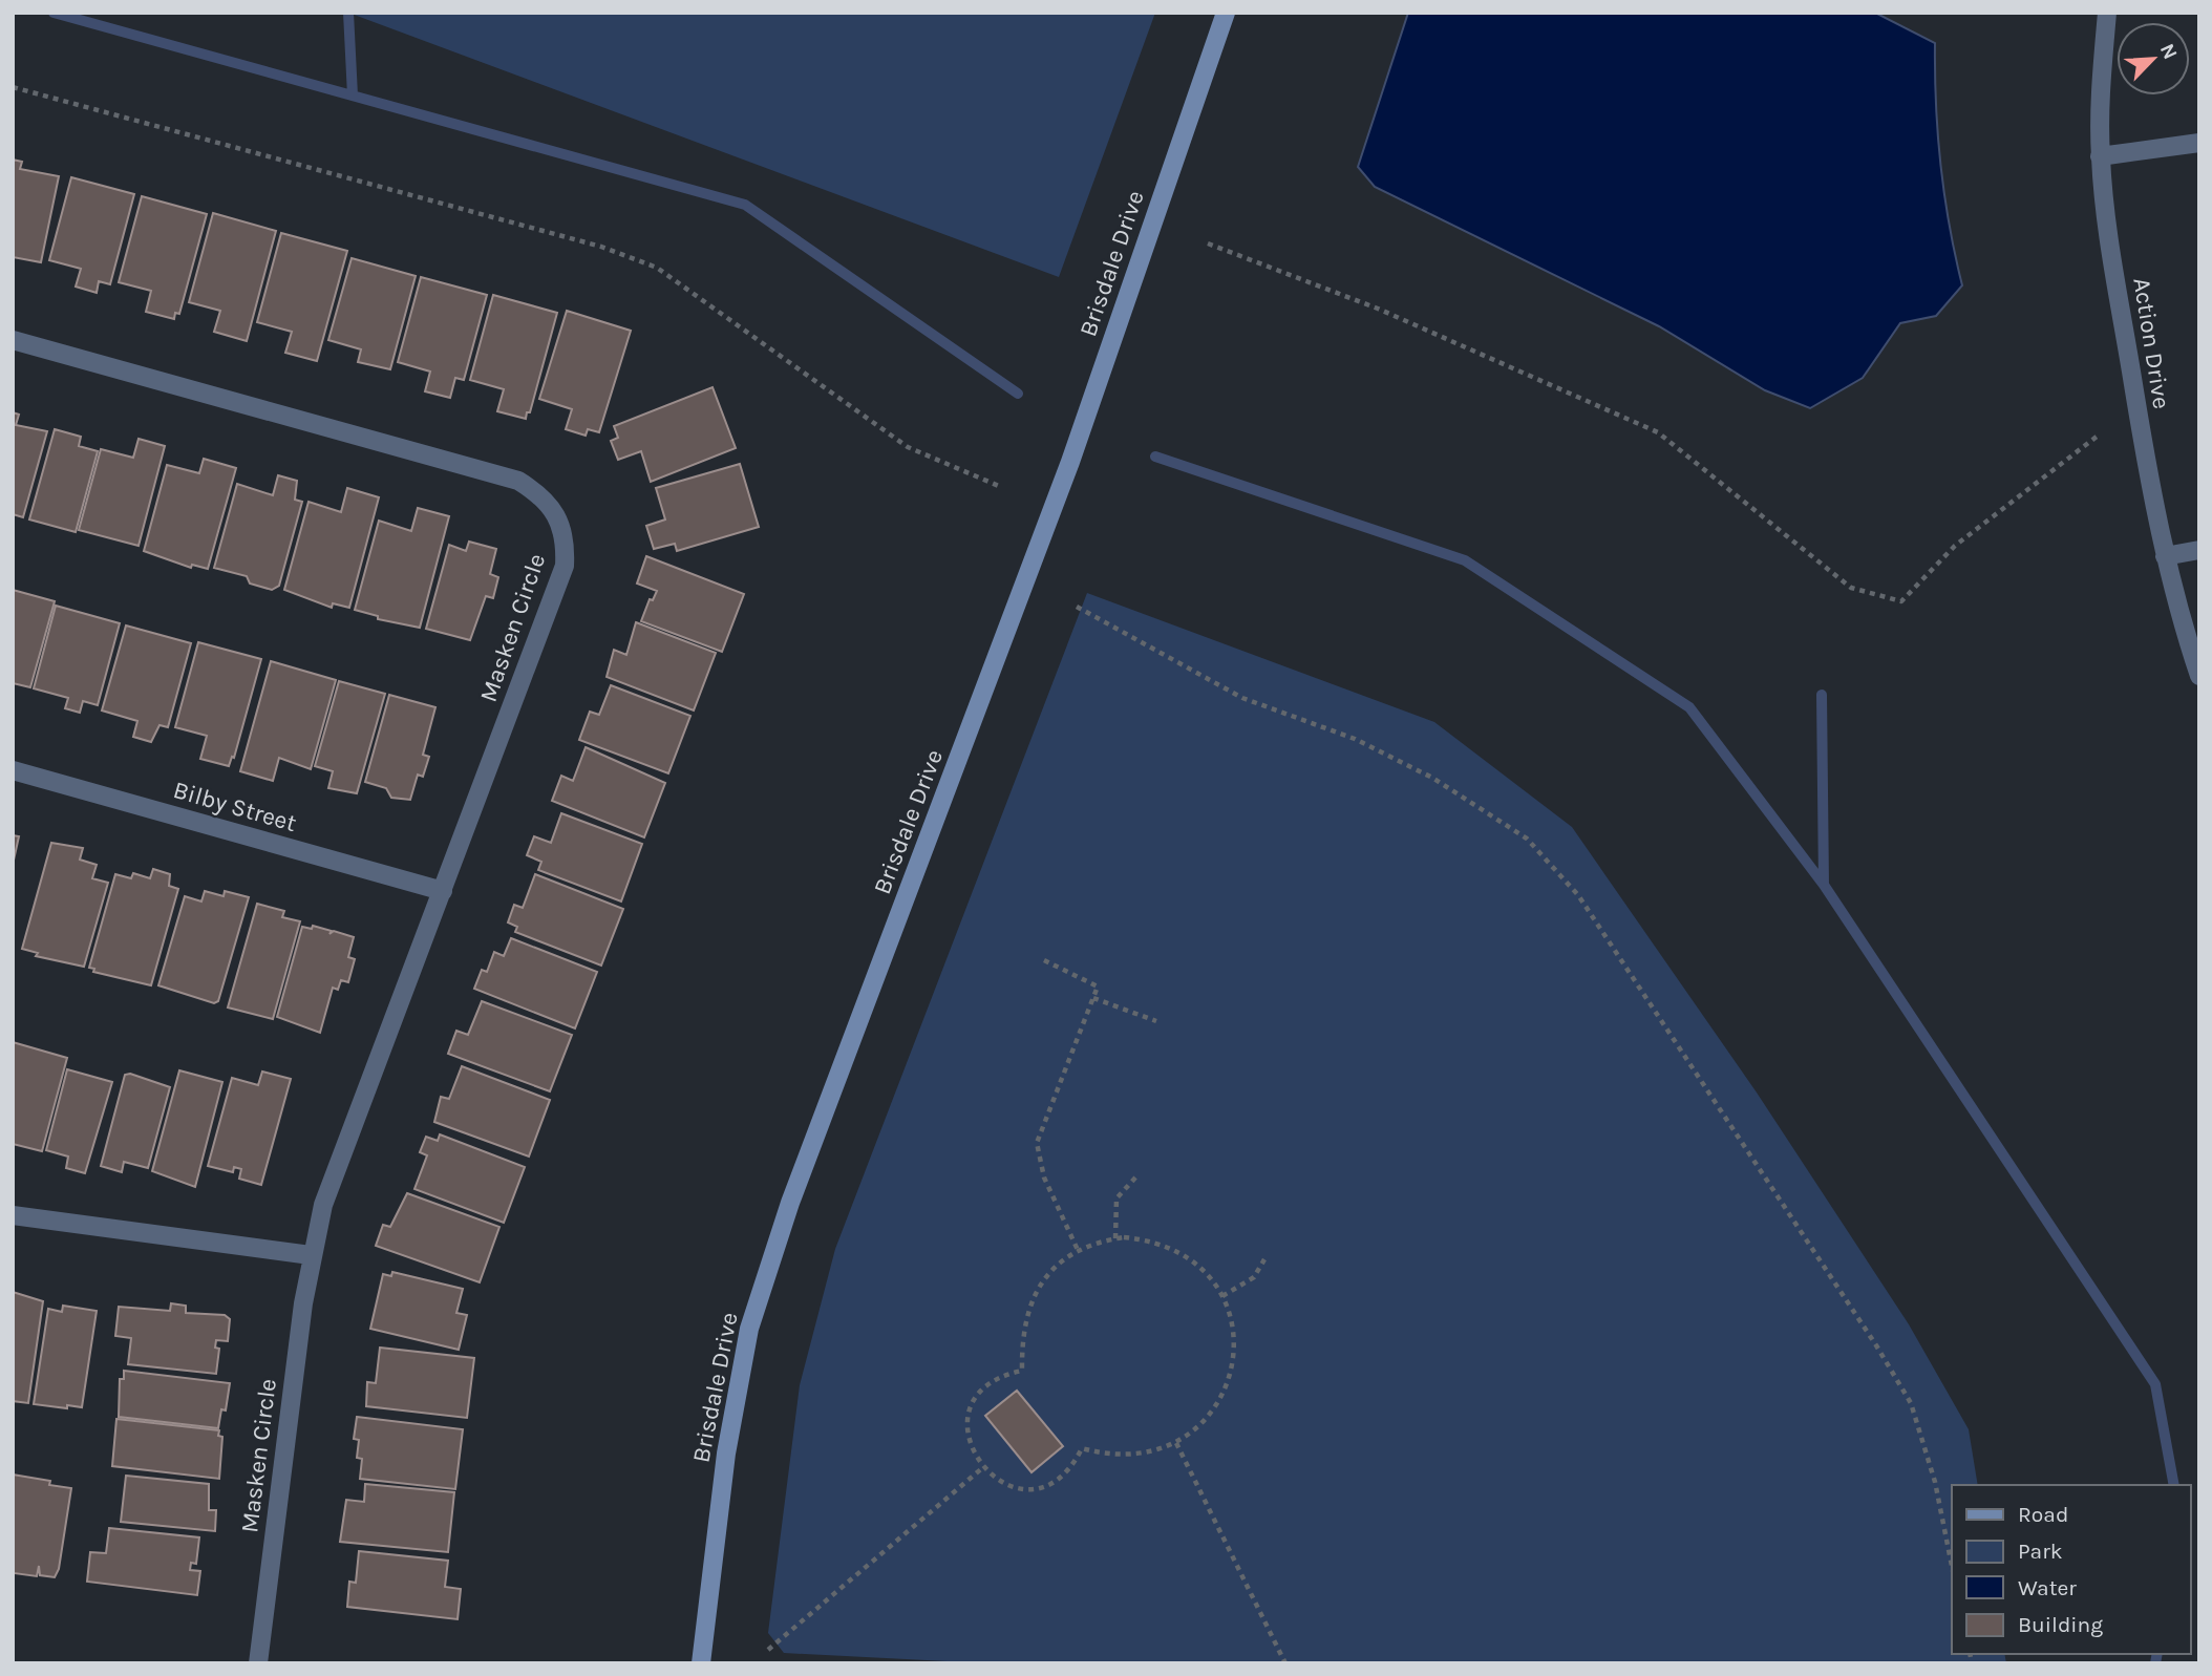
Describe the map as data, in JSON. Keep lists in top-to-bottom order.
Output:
{
  "streets": {
    "street": [
      "Brisdale Drive",
      "Action Drive",
      "Masken Circle",
      "Bilby Street"
    ]
  },
  "crossings": [
    ["Masken Circle", "Bilby Street"]
  ],
  "legend": [
    "Road",
    "Park",
    "Water",
    "Building"
  ],
  "north": "top right"
}
